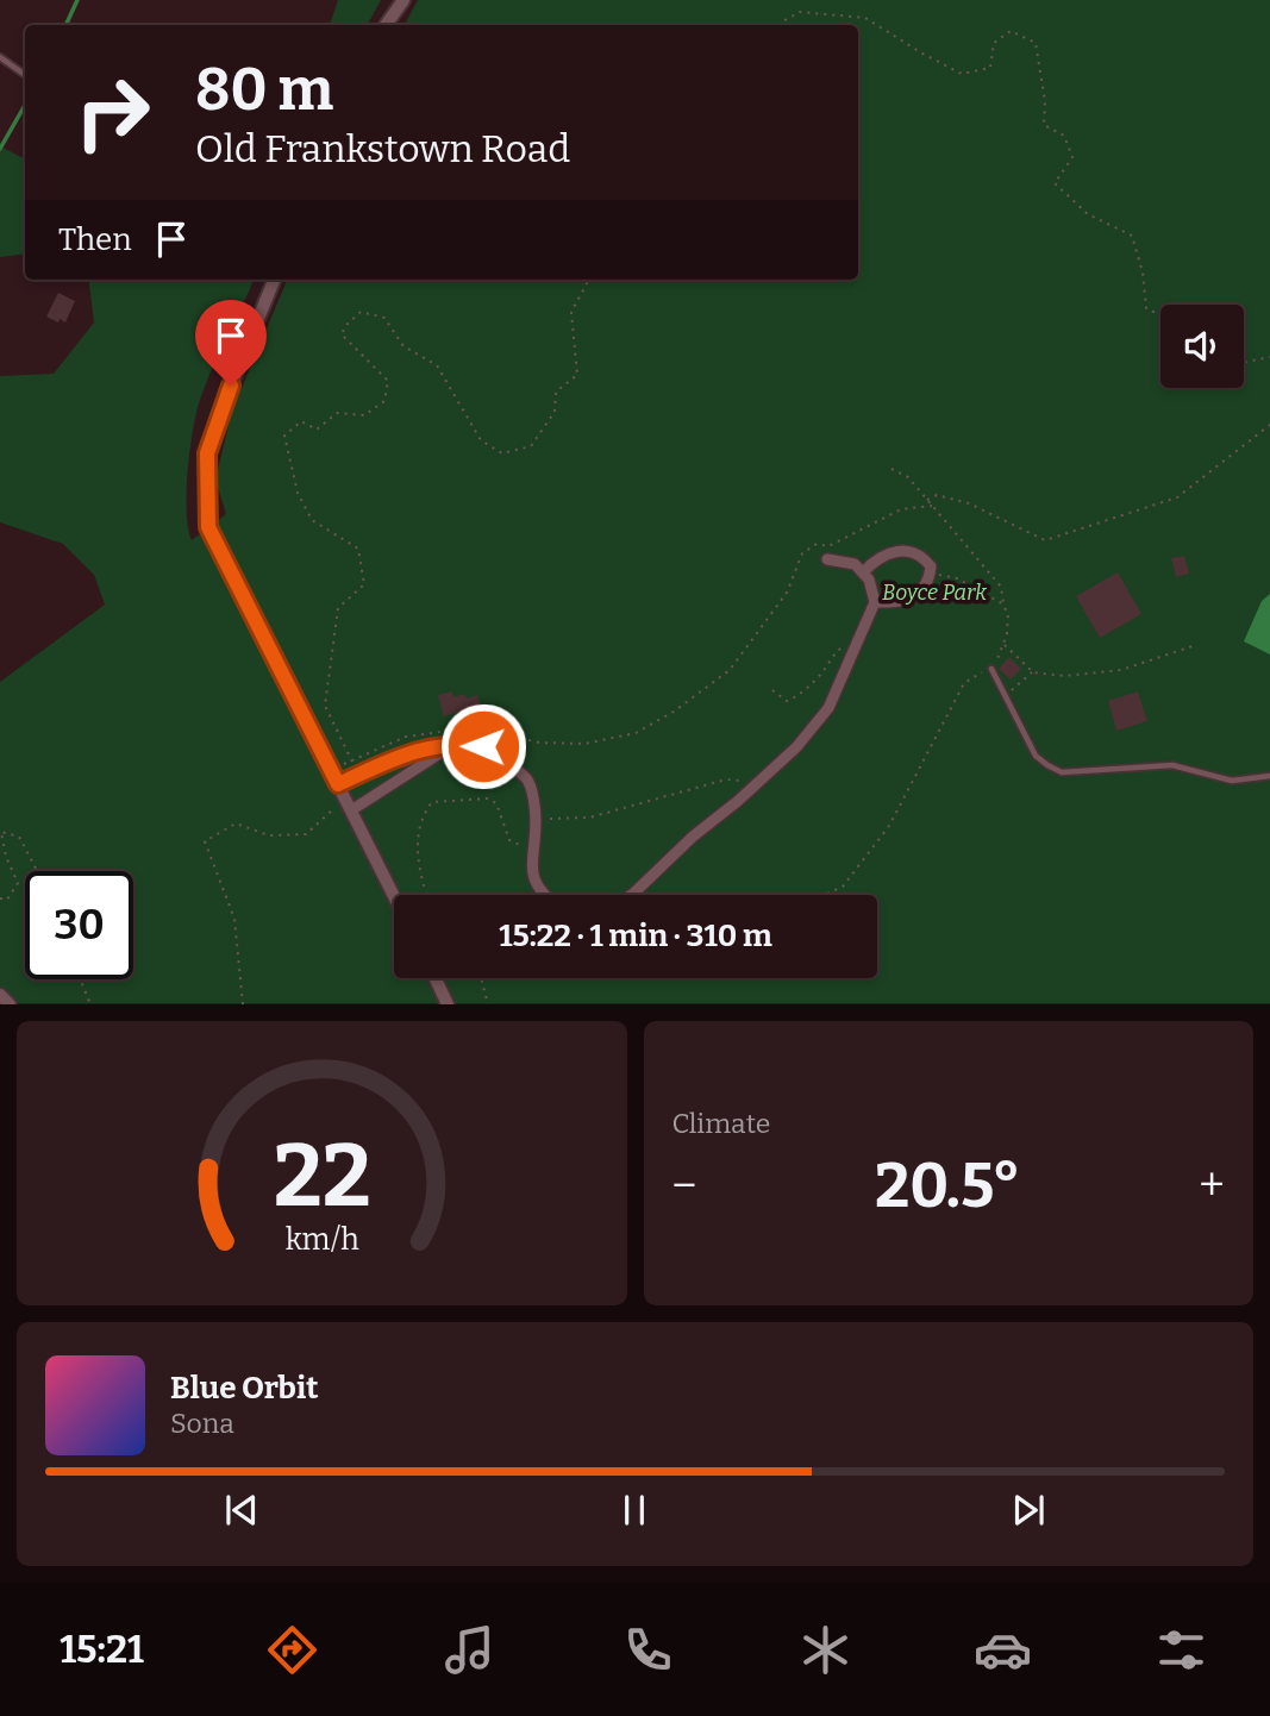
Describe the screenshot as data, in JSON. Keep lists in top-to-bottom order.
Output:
{
  "parks": ["Boyce Park"],
  "page": {
    "turn": ["80 m", "Old Frankstown Road"],
    "then": "Then",
    "limit": "30",
    "trip": "15:22 · 1 min · 310 m",
    "tile": "Climate",
    "heat": ["−", "20.5°", "+"],
    "song": ["Blue Orbit", "Sona"],
    "tabs": "15:21",
    "gauge": ["22", "km/h"]
  }
}
